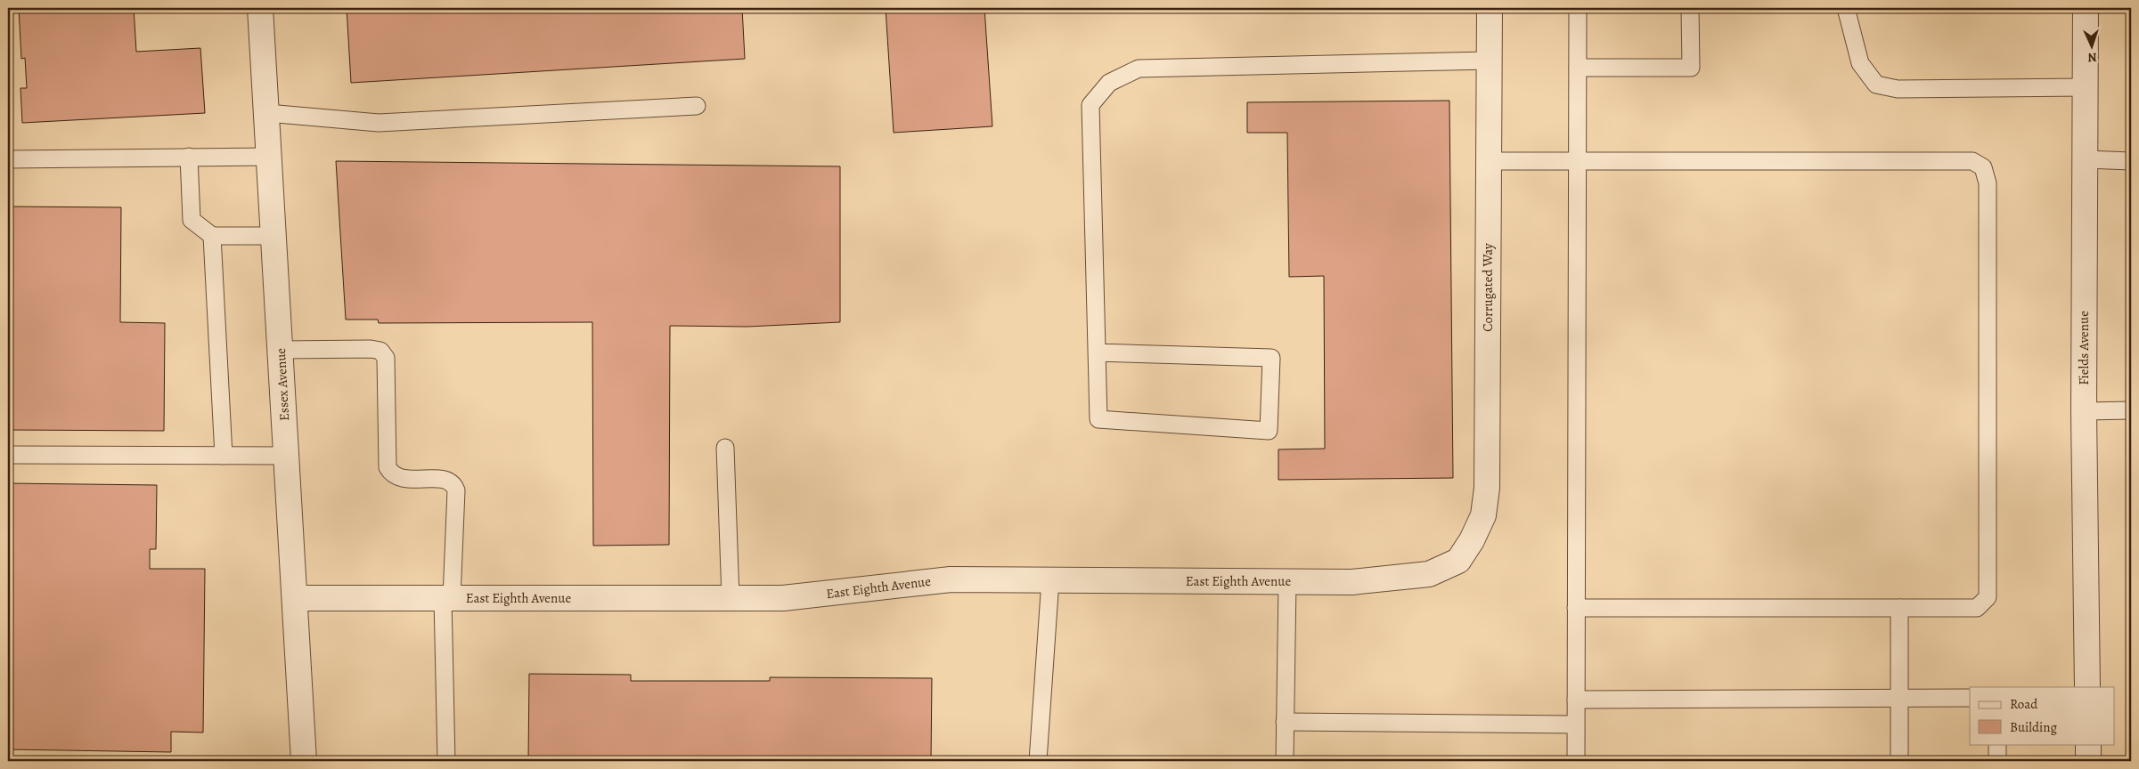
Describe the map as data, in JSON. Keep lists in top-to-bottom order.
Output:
{
  "streets": {
    "street": [
      "Corrugated Way",
      "Fields Avenue",
      "Essex Avenue",
      "East Eighth Avenue"
    ]
  },
  "crossings": [
    ["Corrugated Way", "East Eighth Avenue"],
    ["Essex Avenue", "East Eighth Avenue"]
  ],
  "legend": ["Road", "Building"],
  "north": "bottom"
}
